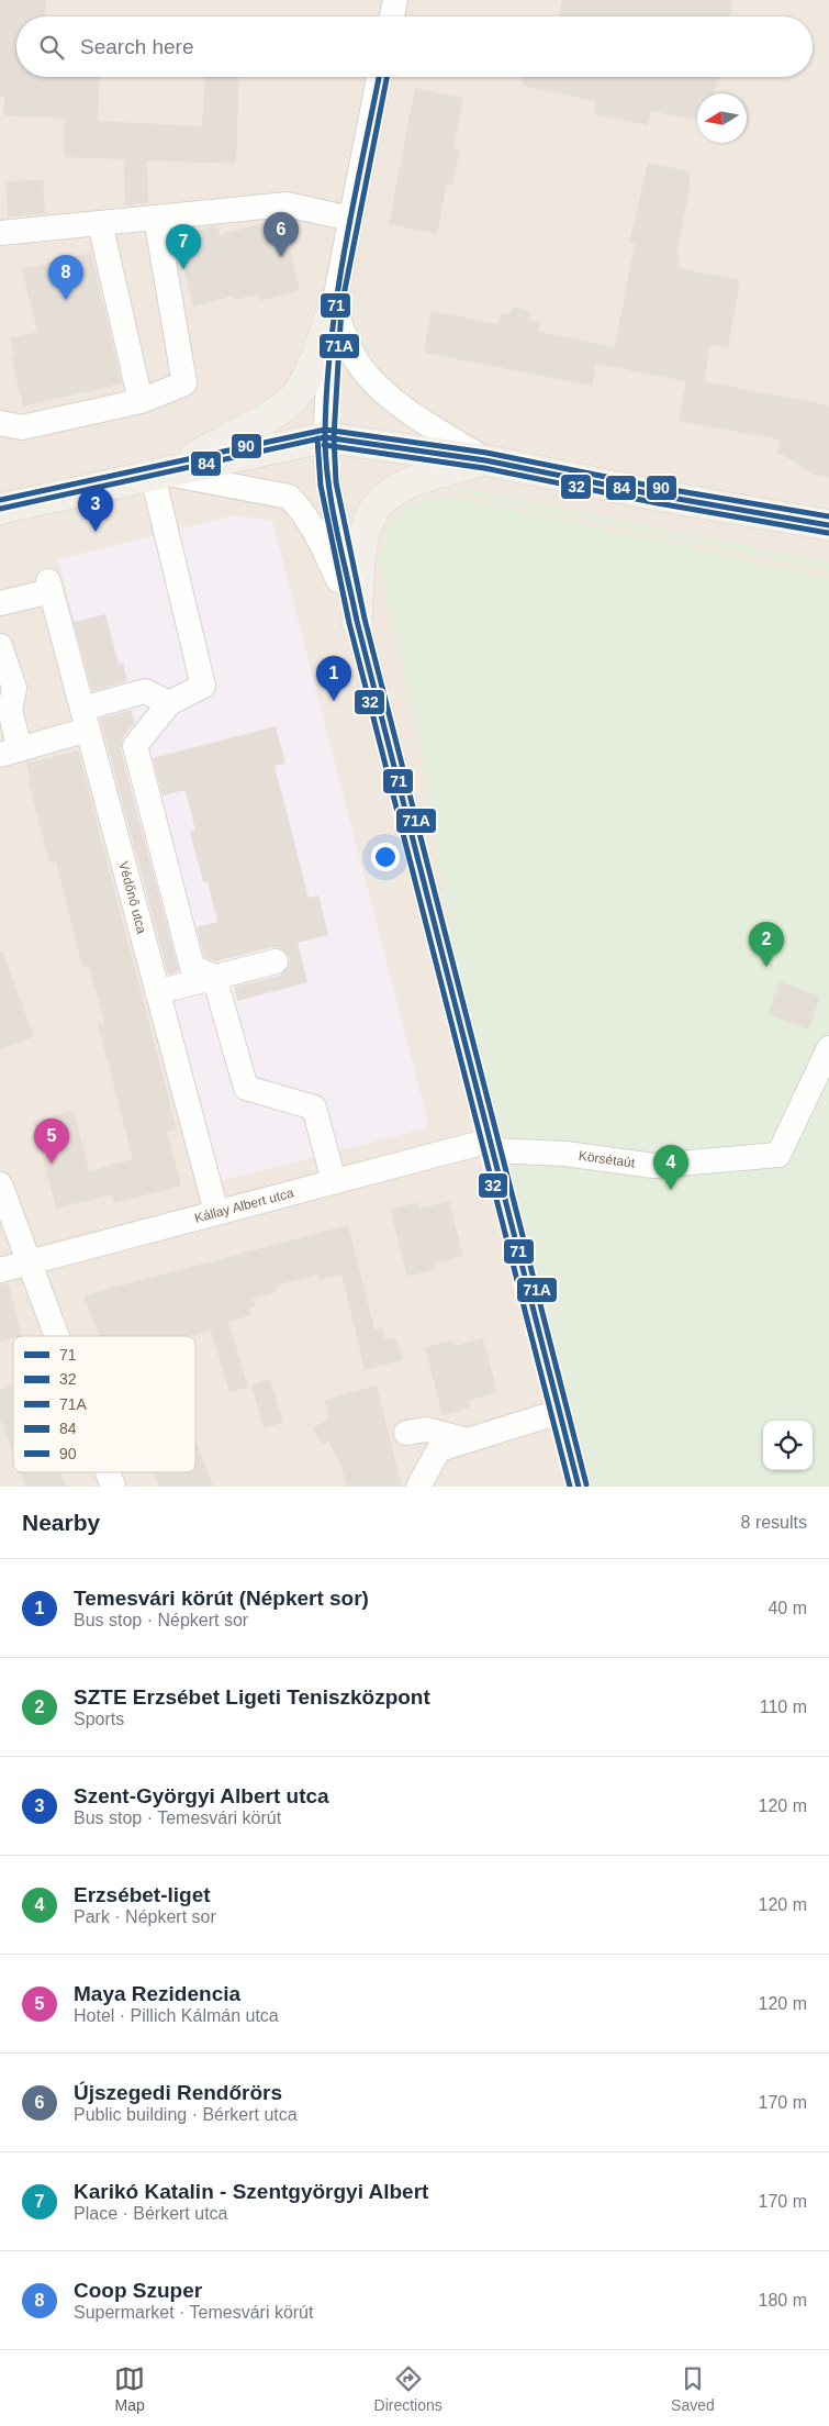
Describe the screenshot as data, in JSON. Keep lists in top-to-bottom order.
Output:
{
  "streets": {
    "street": ["Védőnő utca", "Körsétaút", "Kállay Albert utca"]
  },
  "crossings": [
    ["Védőnő utca", "Kállay Albert utca"],
    ["Körsétaút", "Kállay Albert utca"]
  ],
  "lines": [
    "transit line 71",
    "transit line 71A",
    "transit line 90",
    "transit line 84",
    "transit line 32"
  ],
  "legend": [
    "71",
    "32",
    "71A",
    "84",
    "90"
  ],
  "north": "left",
  "page": {
    "search": "Search here",
    "pins": [
      "6",
      "7",
      "8",
      "3",
      "1",
      "2",
      "5",
      "4"
    ],
    "heading": ["Nearby", "8 results"],
    "list": [
      {
        "mark": "1",
        "name": "Temesvári körút (Népkert sor)",
        "note": "Bus stop · Népkert sor",
        "value": "40 m"
      },
      {
        "mark": "2",
        "name": "SZTE Erzsébet Ligeti Teniszközpont",
        "note": "Sports",
        "value": "110 m"
      },
      {
        "mark": "3",
        "name": "Szent-Györgyi Albert utca",
        "note": "Bus stop · Temesvári körút",
        "value": "120 m"
      },
      {
        "mark": "4",
        "name": "Erzsébet-liget",
        "note": "Park · Népkert sor",
        "value": "120 m"
      },
      {
        "mark": "5",
        "name": "Maya Rezidencia",
        "note": "Hotel · Pillich Kálmán utca",
        "value": "120 m"
      },
      {
        "mark": "6",
        "name": "Újszegedi Rendőrörs",
        "note": "Public building · Bérkert utca",
        "value": "170 m"
      },
      {
        "mark": "7",
        "name": "Karikó Katalin - Szentgyörgyi Albert",
        "note": "Place · Bérkert utca",
        "value": "170 m"
      },
      {
        "mark": "8",
        "name": "Coop Szuper",
        "note": "Supermarket · Temesvári körút",
        "value": "180 m"
      }
    ],
    "nav": ["Map", "Directions", "Saved"]
  }
}
